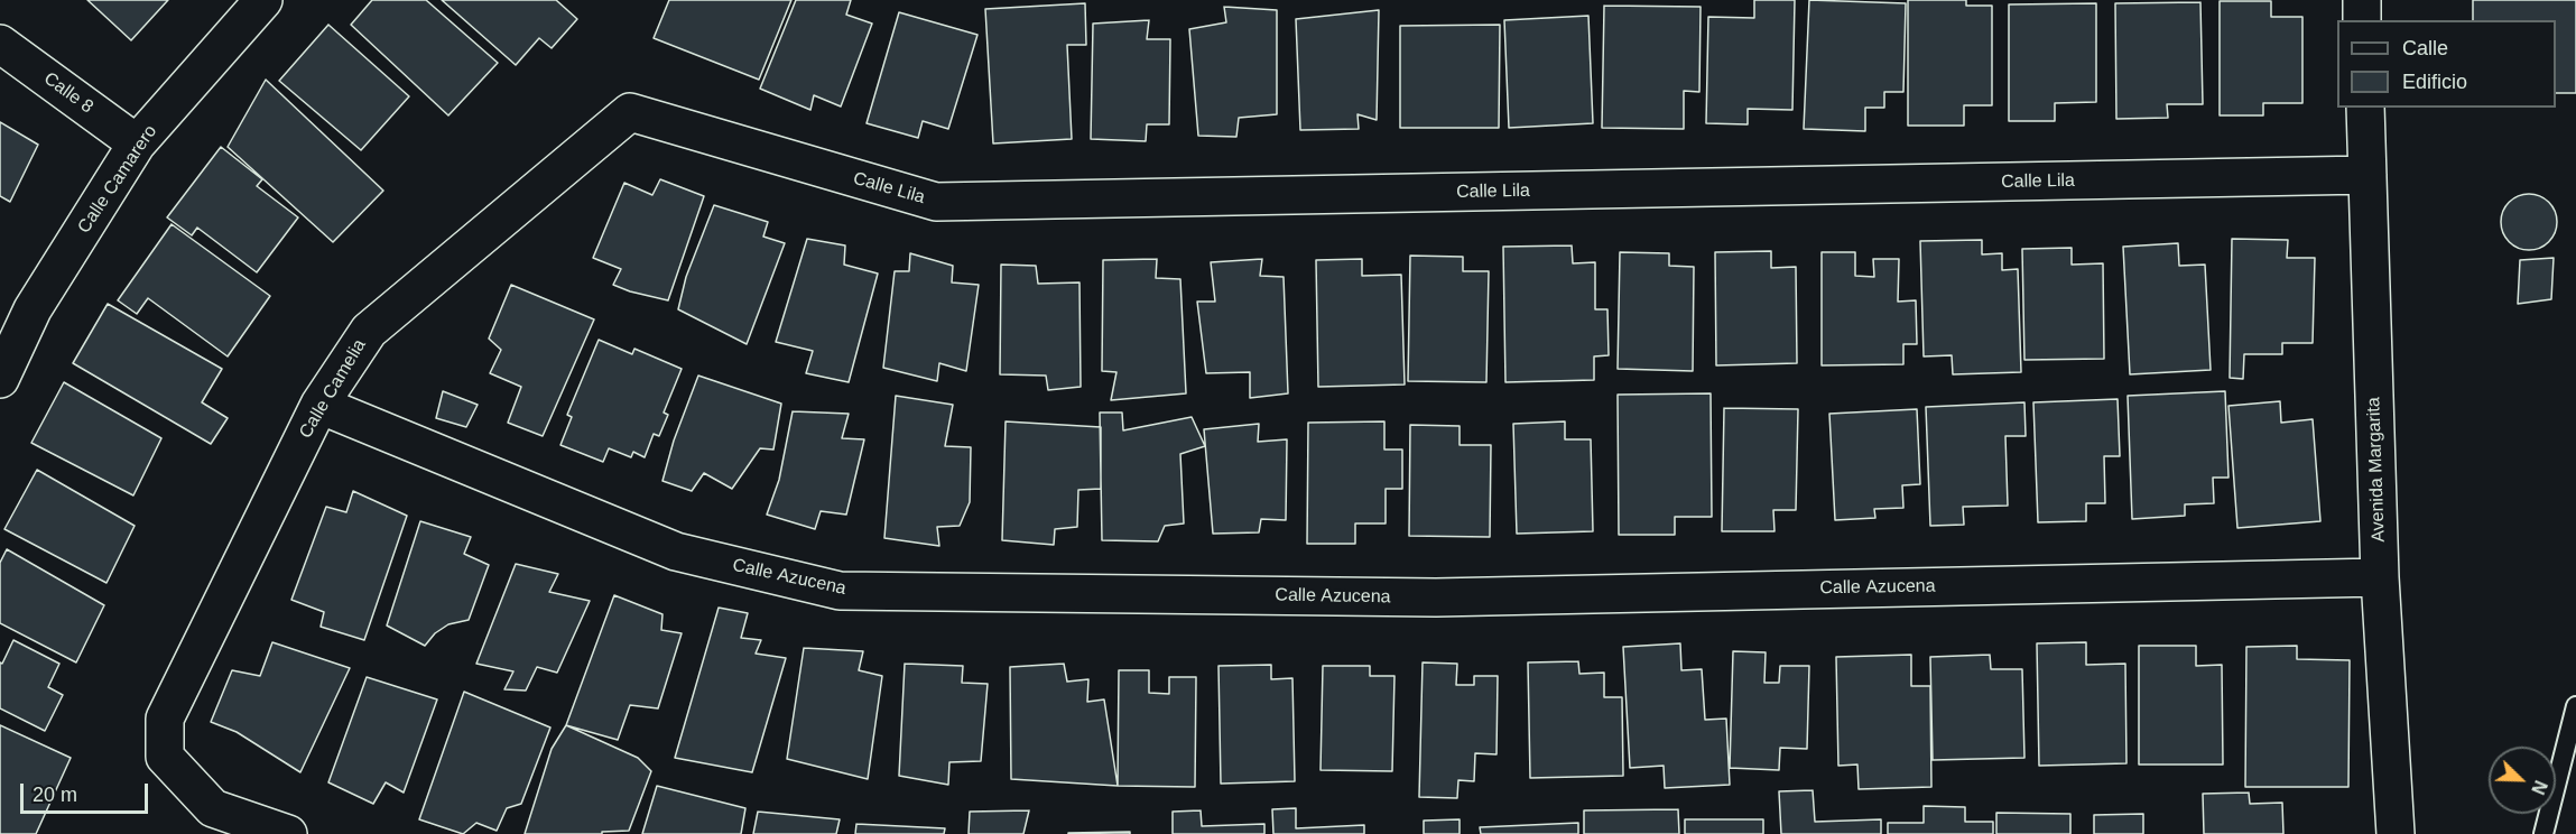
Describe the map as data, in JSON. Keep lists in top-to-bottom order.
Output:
{
  "streets": {
    "street": [
      "Calle 8",
      "Calle Camarero",
      "Calle Lila",
      "Calle Camelia",
      "Avenida Margarita",
      "Calle Azucena"
    ]
  },
  "crossings": [
    ["Calle 8", "Calle Camarero"],
    ["Calle Lila", "Calle Camelia"],
    ["Calle Lila", "Avenida Margarita"],
    ["Calle Camelia", "Calle Azucena"],
    ["Avenida Margarita", "Calle Azucena"]
  ],
  "legend": ["Calle", "Edificio"],
  "scale_bar": "20 m",
  "north": "bottom right"
}
